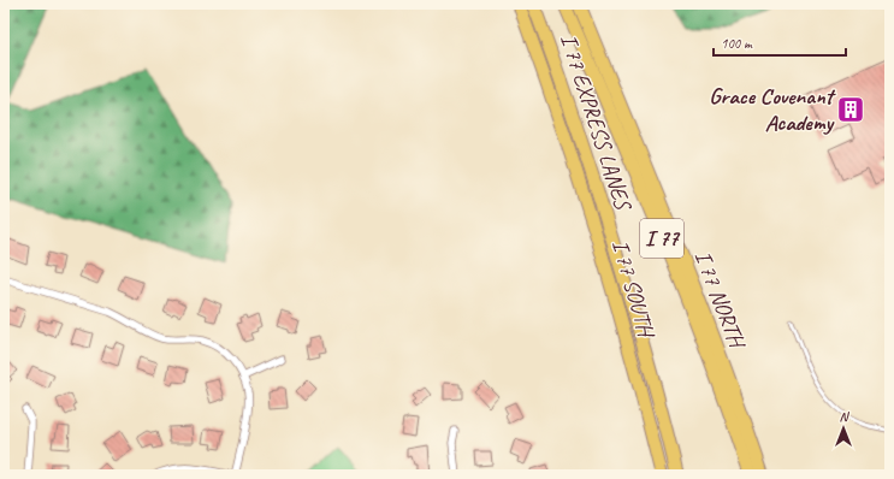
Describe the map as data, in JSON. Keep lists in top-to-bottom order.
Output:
{
  "streets": {
    "highway": [
      "I 77 EXPRESS LANES",
      "I 77",
      "I 77 SOUTH",
      "I 77 NORTH"
    ]
  },
  "places": {
    "building": ["Grace Covenant Academy"]
  },
  "scale_bar": "100 m",
  "north": "top"
}
